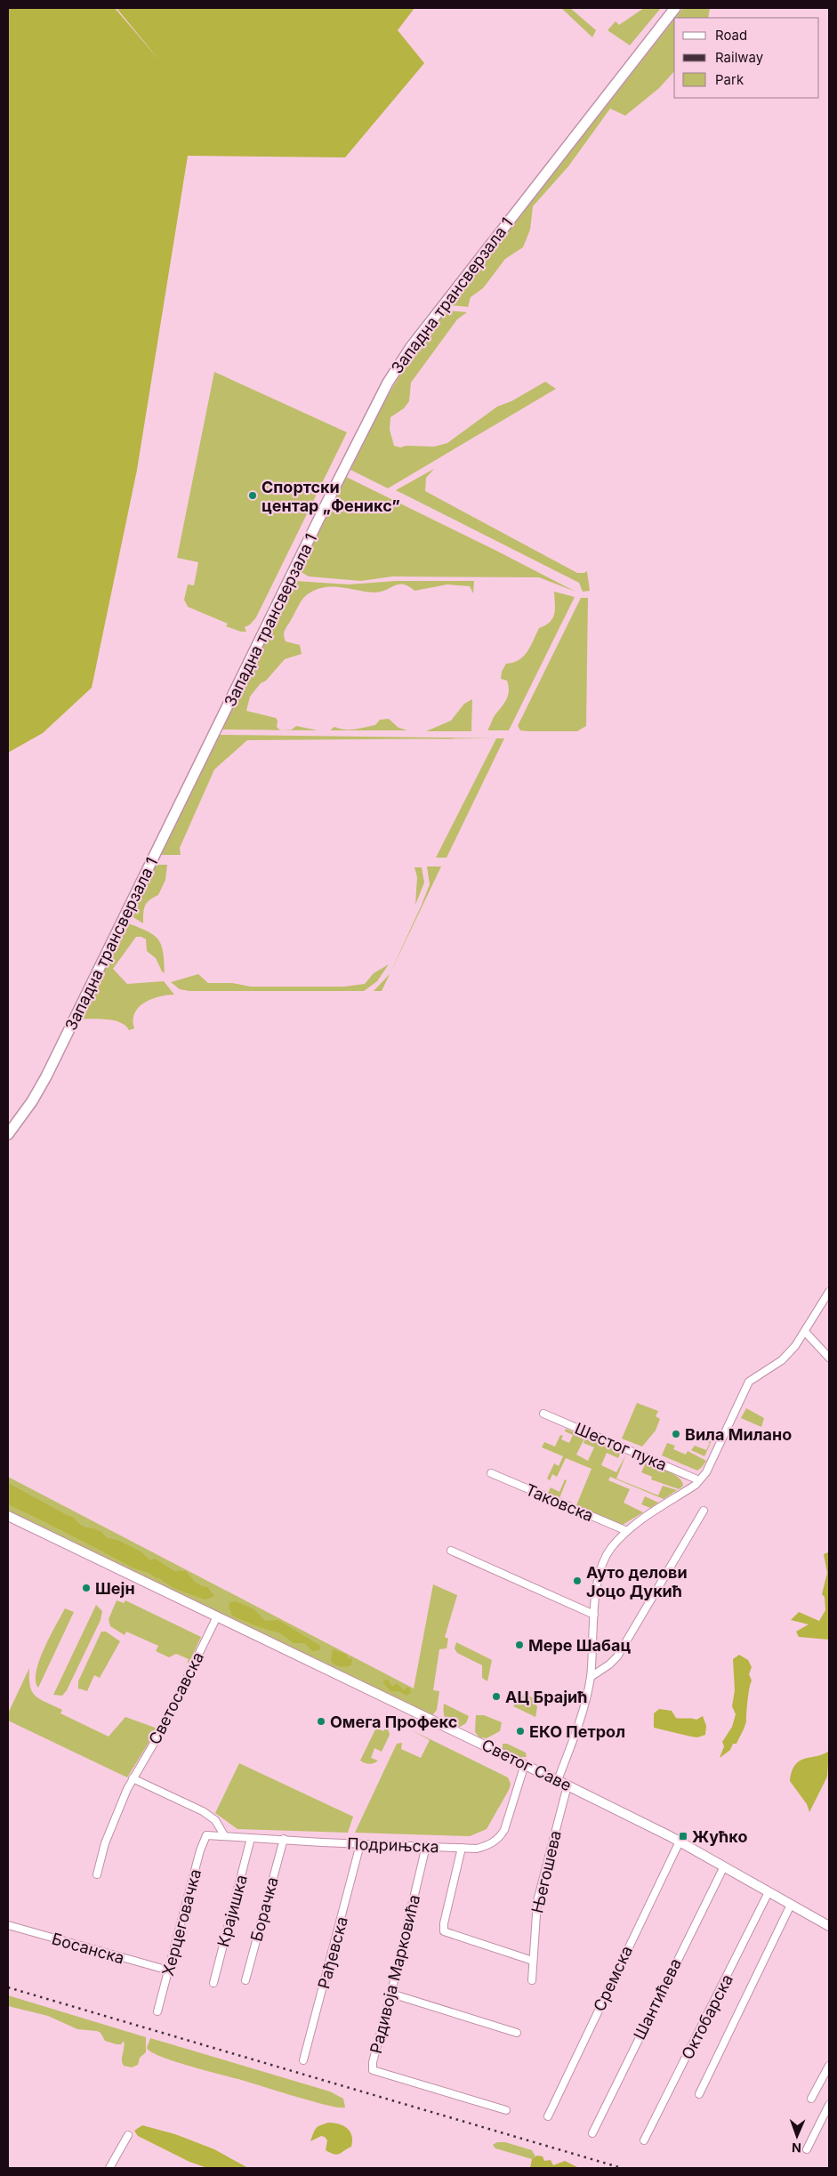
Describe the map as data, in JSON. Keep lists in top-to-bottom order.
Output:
{
  "streets": {
    "main road": ["Западна трансверзала 1"],
    "street": [
      "Шестог пука",
      "Таковска",
      "Светосавска",
      "Светог Саве",
      "Подрињска",
      "Његошева",
      "Борачка",
      "Крајишка",
      "Херцеговачка",
      "Босанска",
      "Рађевска",
      "Радивоја Марковића",
      "Сремска",
      "Шантићева",
      "Октобарска"
    ]
  },
  "crossings": [
    ["Светосавска", "Светог Саве"],
    ["Светог Саве", "Подрињска"],
    ["Светог Саве", "Његошева"],
    ["Светог Саве", "Сремска"],
    ["Светог Саве", "Шантићева"],
    ["Светог Саве", "Октобарска"],
    ["Подрињска", "Борачка"],
    ["Подрињска", "Крајишка"],
    ["Подрињска", "Херцеговачка"],
    ["Подрињска", "Рађевска"],
    ["Подрињска", "Радивоја Марковића"],
    ["Херцеговачка", "Босанска"]
  ],
  "places": {
    "other": [
      "Спортски центар „Феникс”",
      "Вила Милано",
      "Ауто делови Јоцо Дукић",
      "Шејн",
      "Мере Шабац",
      "АЦ Брајић",
      "Омега Профекс",
      "ЕКО Петрол"
    ],
    "transit": ["Жућко"]
  },
  "legend": ["Road", "Railway", "Park"],
  "north": "bottom"
}
